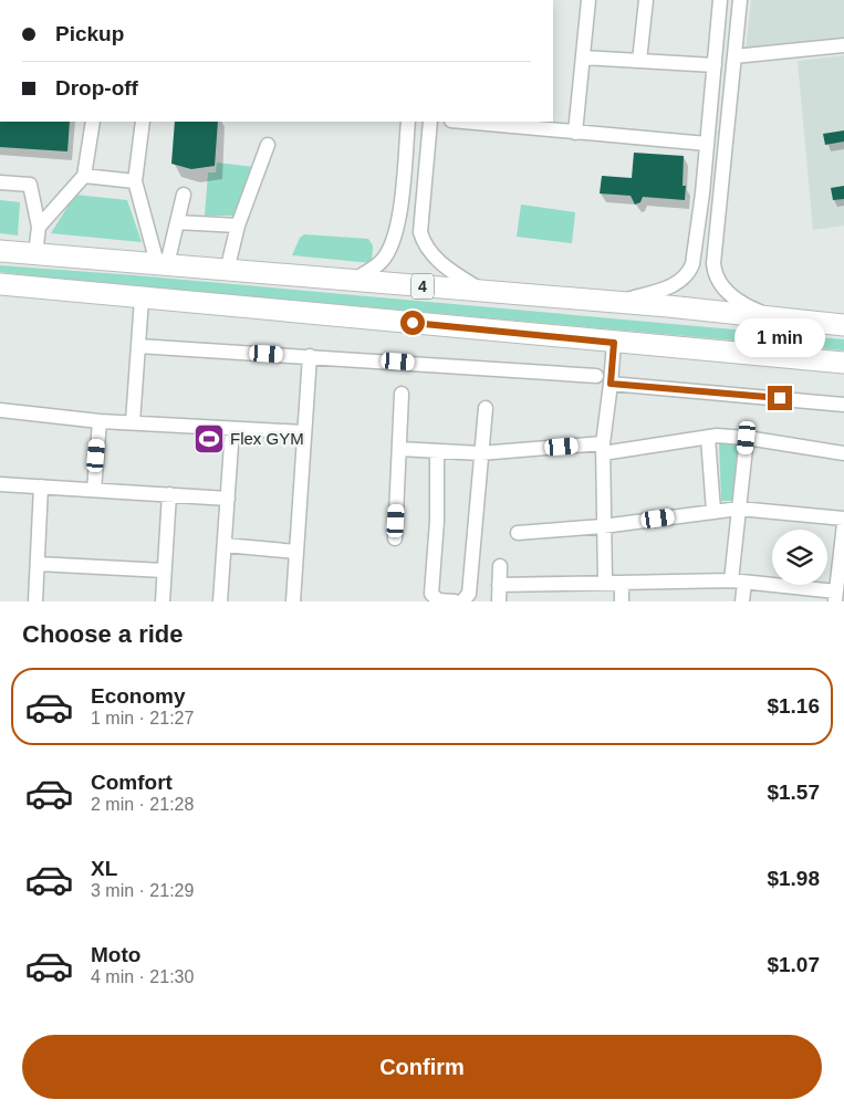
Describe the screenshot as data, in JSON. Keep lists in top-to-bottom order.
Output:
{
  "streets": {
    "highway": ["4"]
  },
  "places": {
    "sports": ["Flex GYM"]
  },
  "page": {
    "banner": ["Pickup", "Drop-off"],
    "bubble": "1 min",
    "heading": "Choose a ride",
    "list": [
      {
        "name": "Economy",
        "note": "1 min · 21:27",
        "value": "$1.16"
      },
      {
        "name": "Comfort",
        "note": "2 min · 21:28",
        "value": "$1.57"
      },
      {
        "name": "XL",
        "note": "3 min · 21:29",
        "value": "$1.98"
      },
      {
        "name": "Moto",
        "note": "4 min · 21:30",
        "value": "$1.07"
      }
    ],
    "buttons": "Confirm"
  }
}
